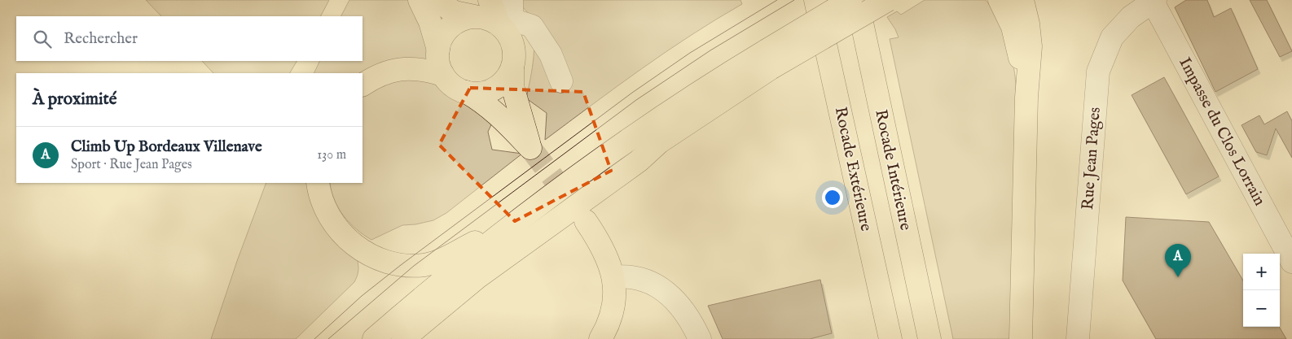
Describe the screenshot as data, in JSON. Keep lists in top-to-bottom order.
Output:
{
  "streets": {
    "main road": ["Rocade Extérieure", "Rocade Intérieure"],
    "street": ["Impasse du Clos Lorrain", "Rue Jean Pages"]
  },
  "crossings": [
    ["Impasse du Clos Lorrain", "Rue Jean Pages"]
  ],
  "page": {
    "search": "Rechercher",
    "heading": "À proximité",
    "list": [
      {
        "mark": "A",
        "name": "Climb Up Bordeaux Villenave",
        "note": "Sport · Rue Jean Pages",
        "value": "130 m"
      }
    ],
    "pins": "A",
    "map_buttons": ["+", "−"]
  }
}
